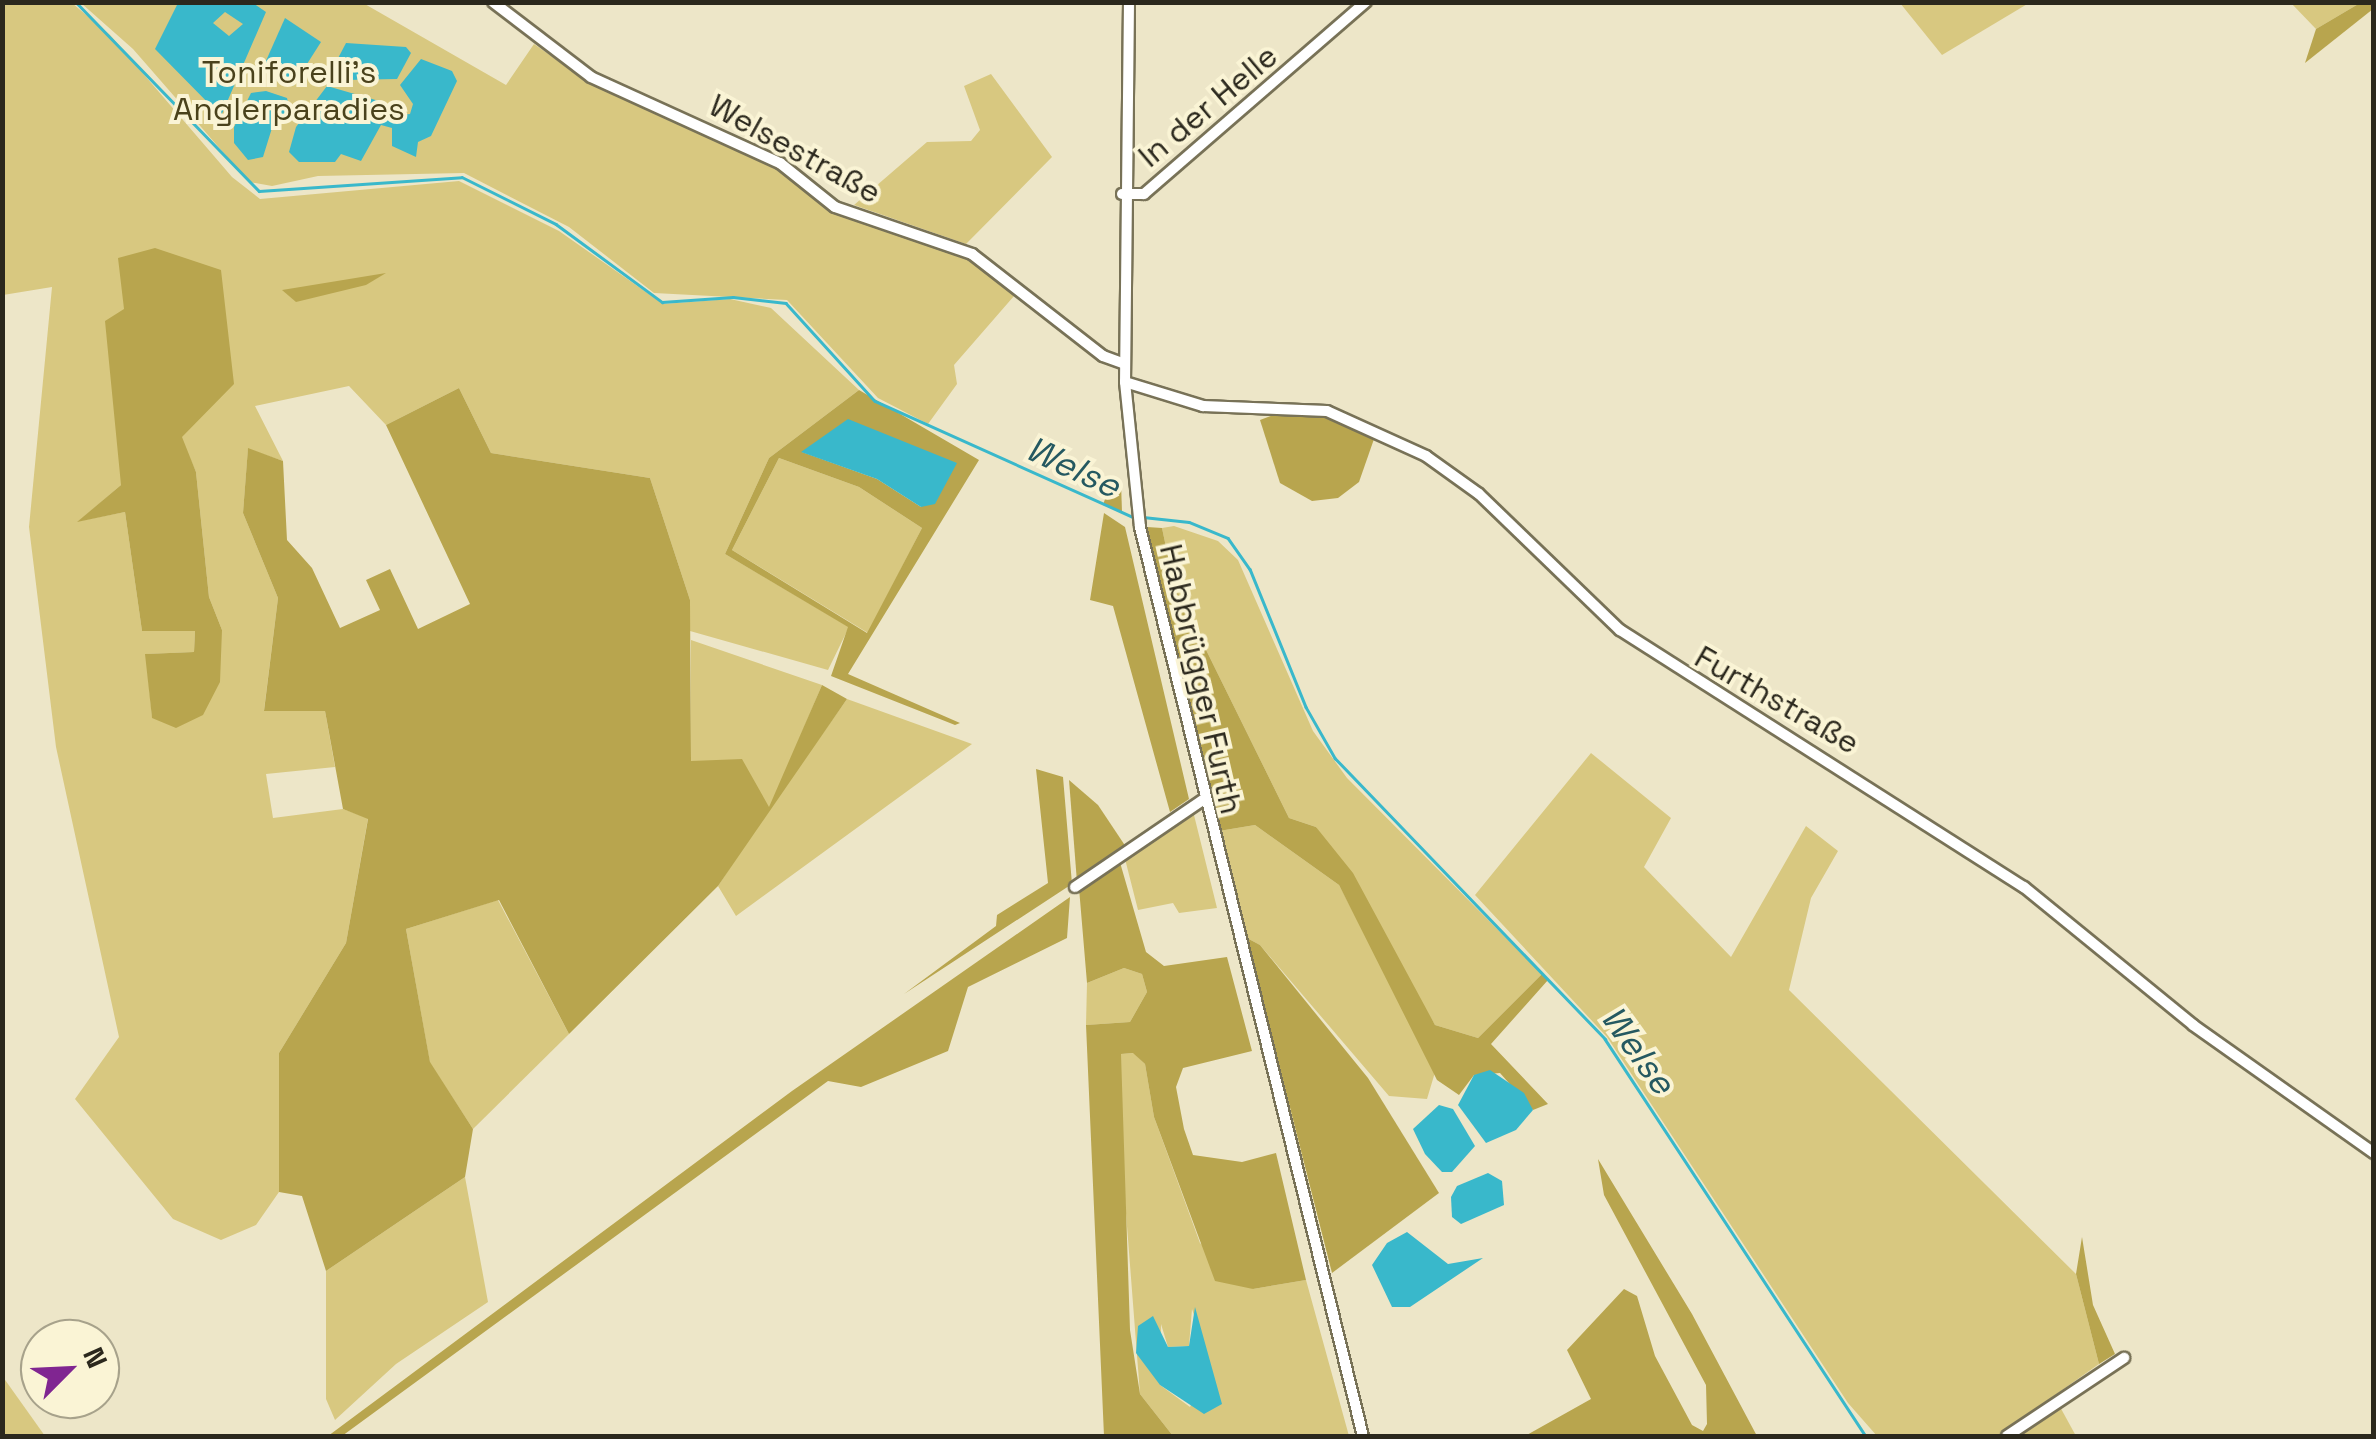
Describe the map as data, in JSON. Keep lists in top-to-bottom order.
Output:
{
  "streets": {
    "street": [
      "In der Helle",
      "Welsestraße",
      "Habbrügger Furth",
      "Furthstraße"
    ]
  },
  "crossings": [
    ["In der Helle", "Habbrügger Furth"],
    ["Welsestraße", "Habbrügger Furth"],
    ["Habbrügger Furth", "Furthstraße"]
  ],
  "water": ["Welse"],
  "parks": ["Toniforelli's Anglerparadies"],
  "north": "top right"
}
